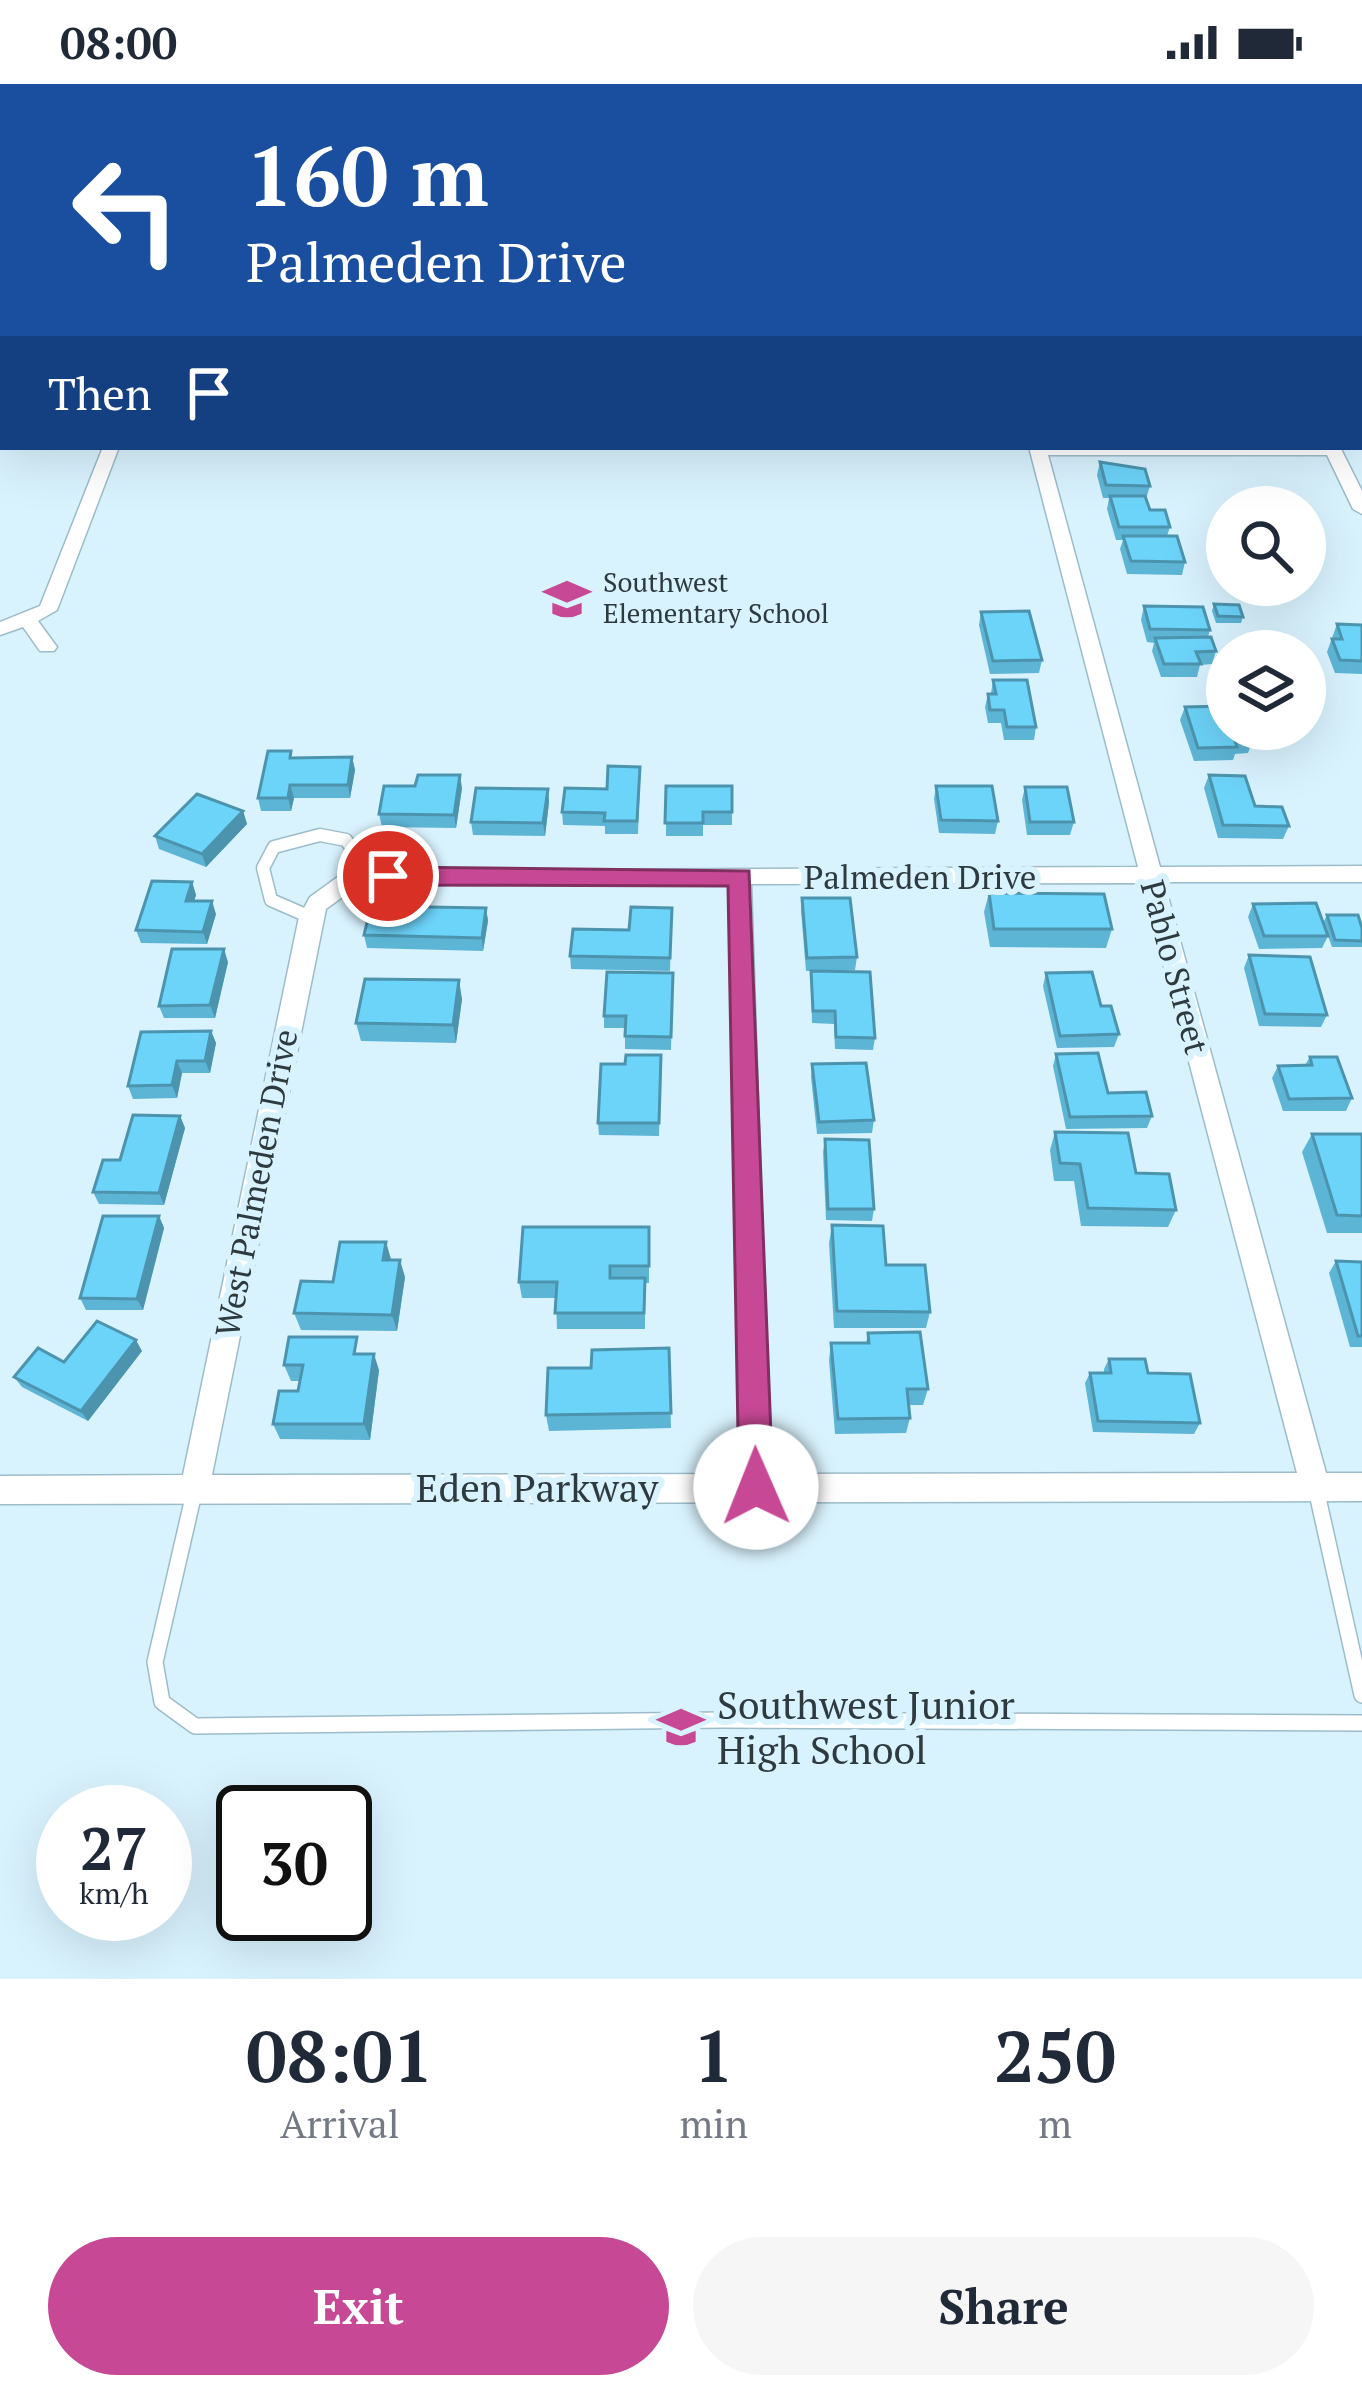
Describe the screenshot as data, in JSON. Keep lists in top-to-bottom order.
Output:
{
  "streets": {
    "street": [
      "Palmeden Drive",
      "Pablo Street",
      "West Palmeden Drive",
      "Eden Parkway"
    ]
  },
  "crossings": [
    ["Palmeden Drive", "Pablo Street"],
    ["Palmeden Drive", "West Palmeden Drive"],
    ["Pablo Street", "Eden Parkway"],
    ["West Palmeden Drive", "Eden Parkway"]
  ],
  "places": {
    "school or university": ["Southwest Elementary School", "Southwest Junior High School"]
  },
  "page": {
    "status": "08:00",
    "turn": ["160 m", "Palmeden Drive"],
    "then": "Then",
    "speed": "27 km/h",
    "limit": "30",
    "eta": [
      "08:01",
      "Arrival",
      "1",
      "min",
      "250",
      "m"
    ],
    "buttons": ["Exit", "Share"]
  }
}
